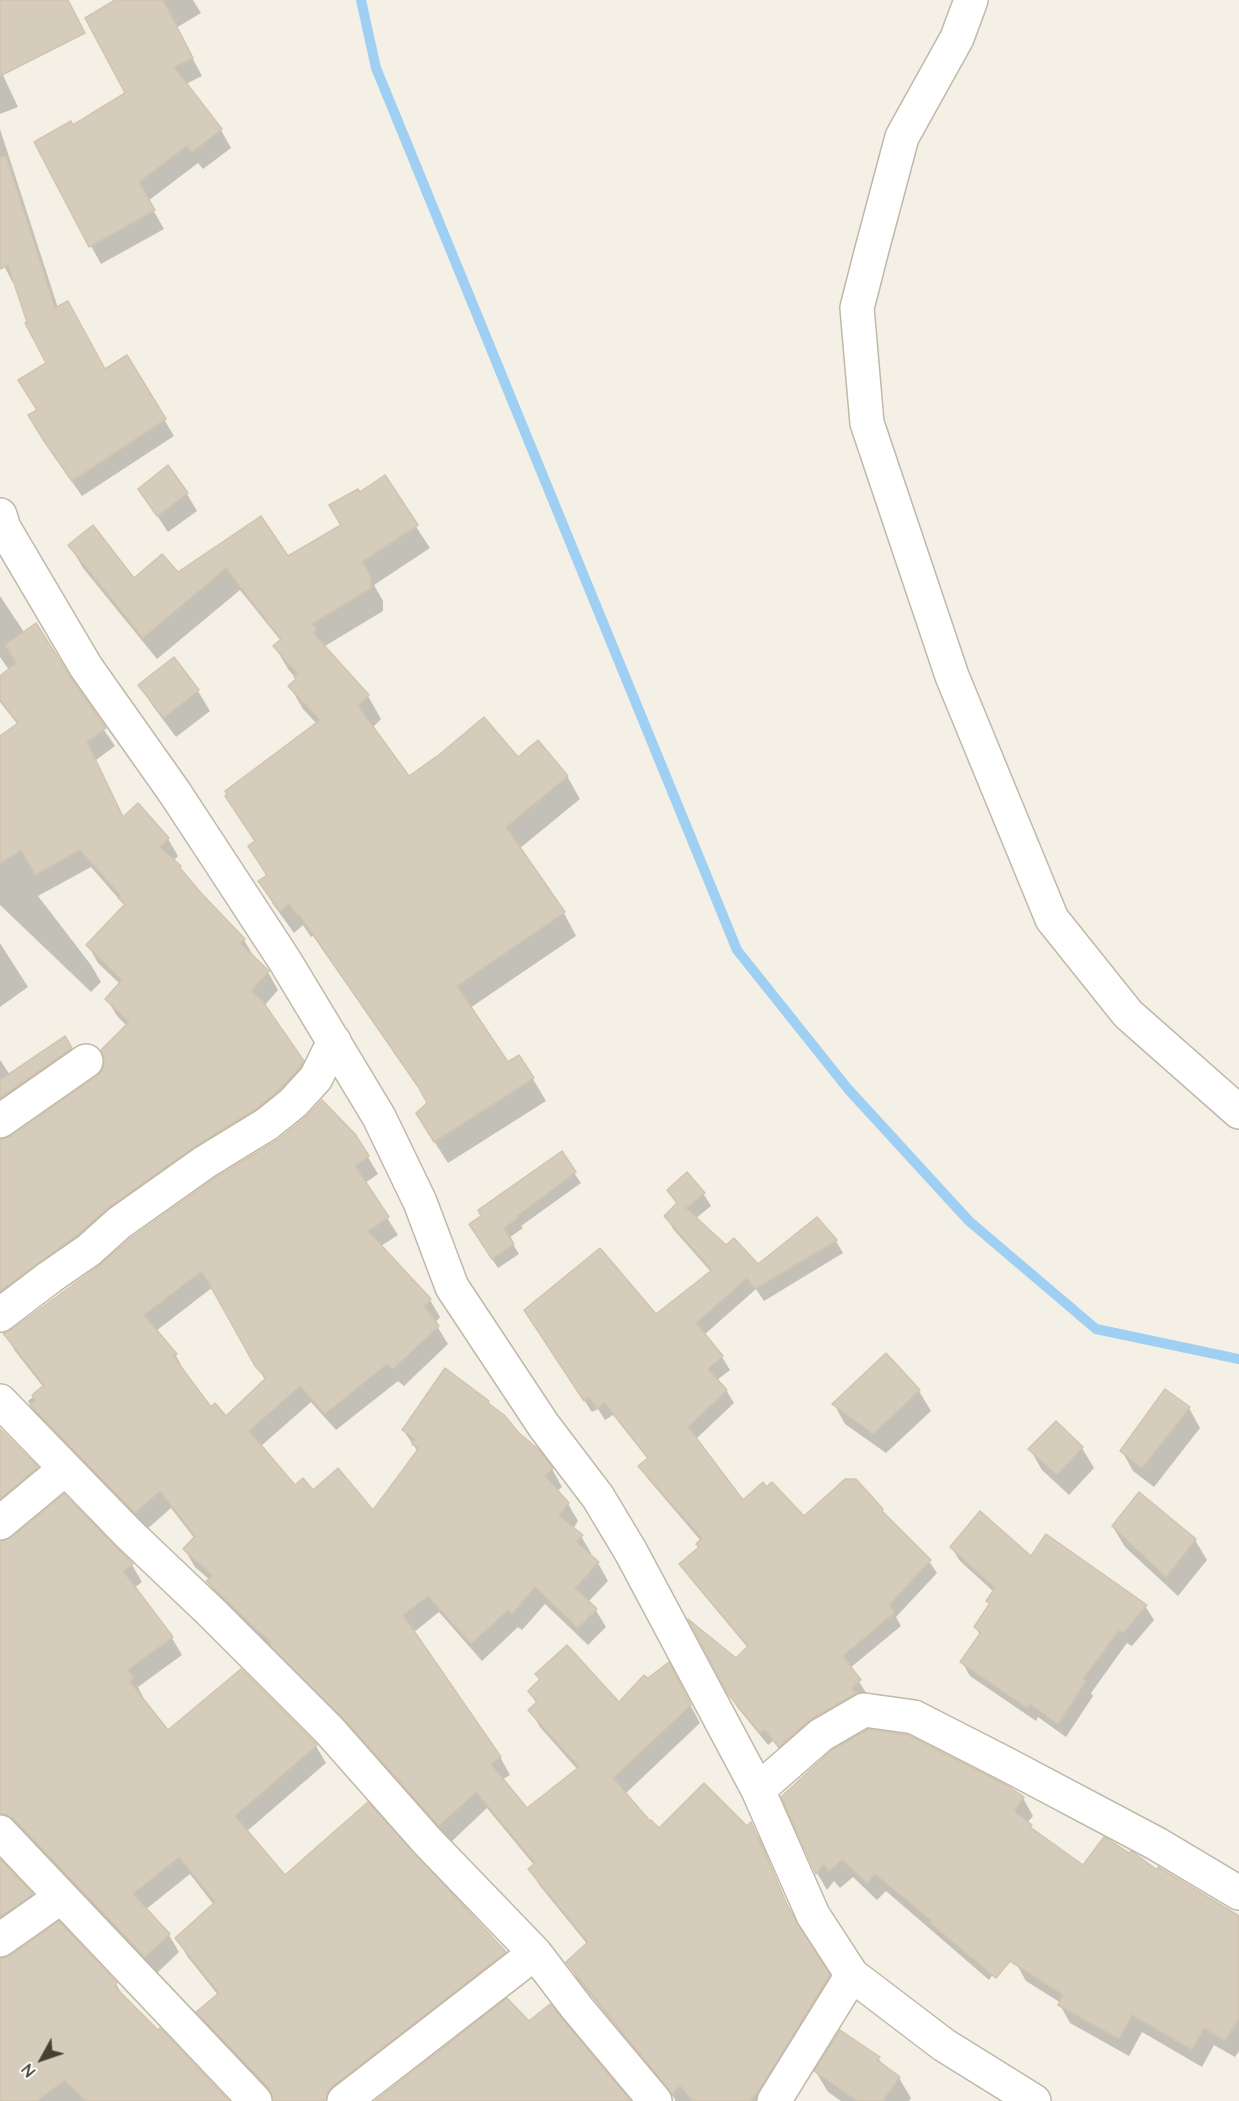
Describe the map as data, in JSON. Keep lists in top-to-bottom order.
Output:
{
  "north": "bottom left"
}
